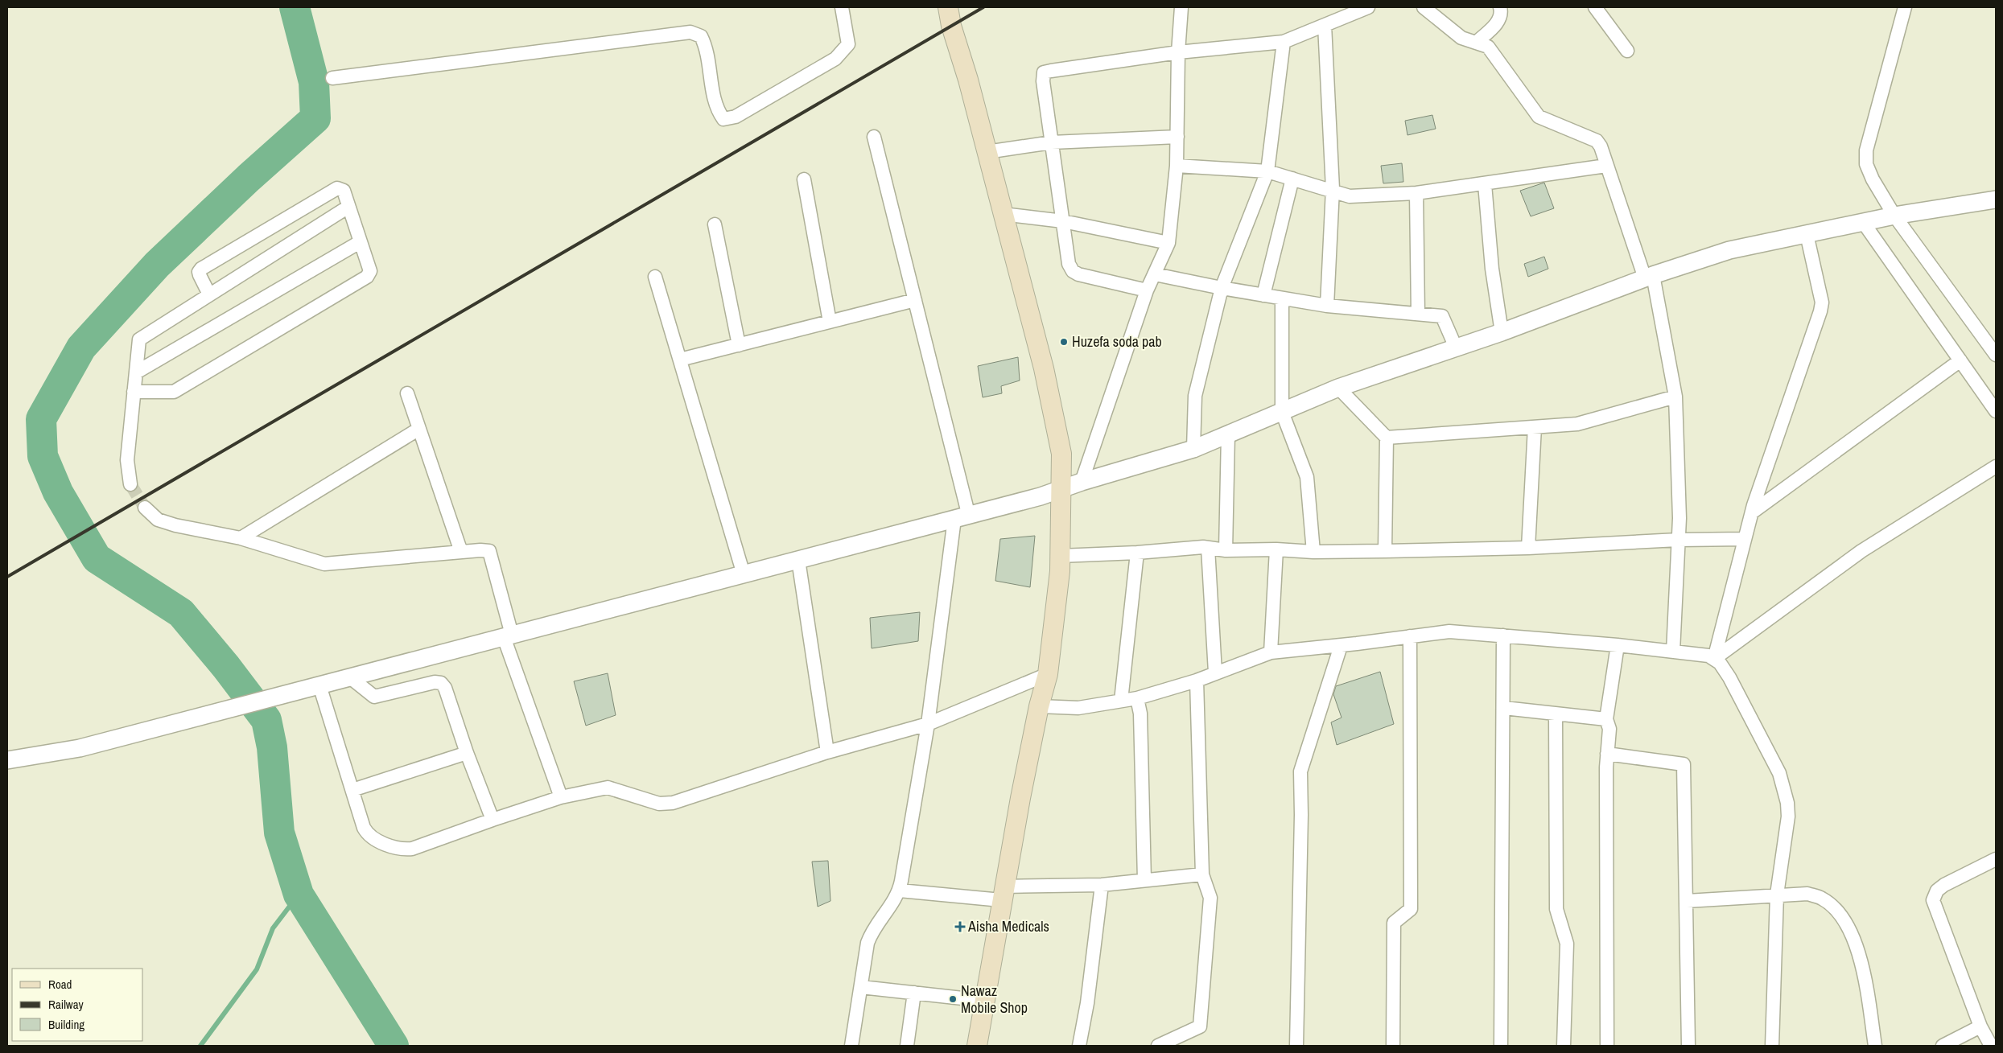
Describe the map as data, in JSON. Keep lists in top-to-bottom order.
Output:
{
  "places": {
    "other": ["Huzefa soda pab", "Nawaz Mobile Shop"],
    "health": ["Aisha Medicals"]
  },
  "legend": ["Road", "Railway", "Building"]
}
